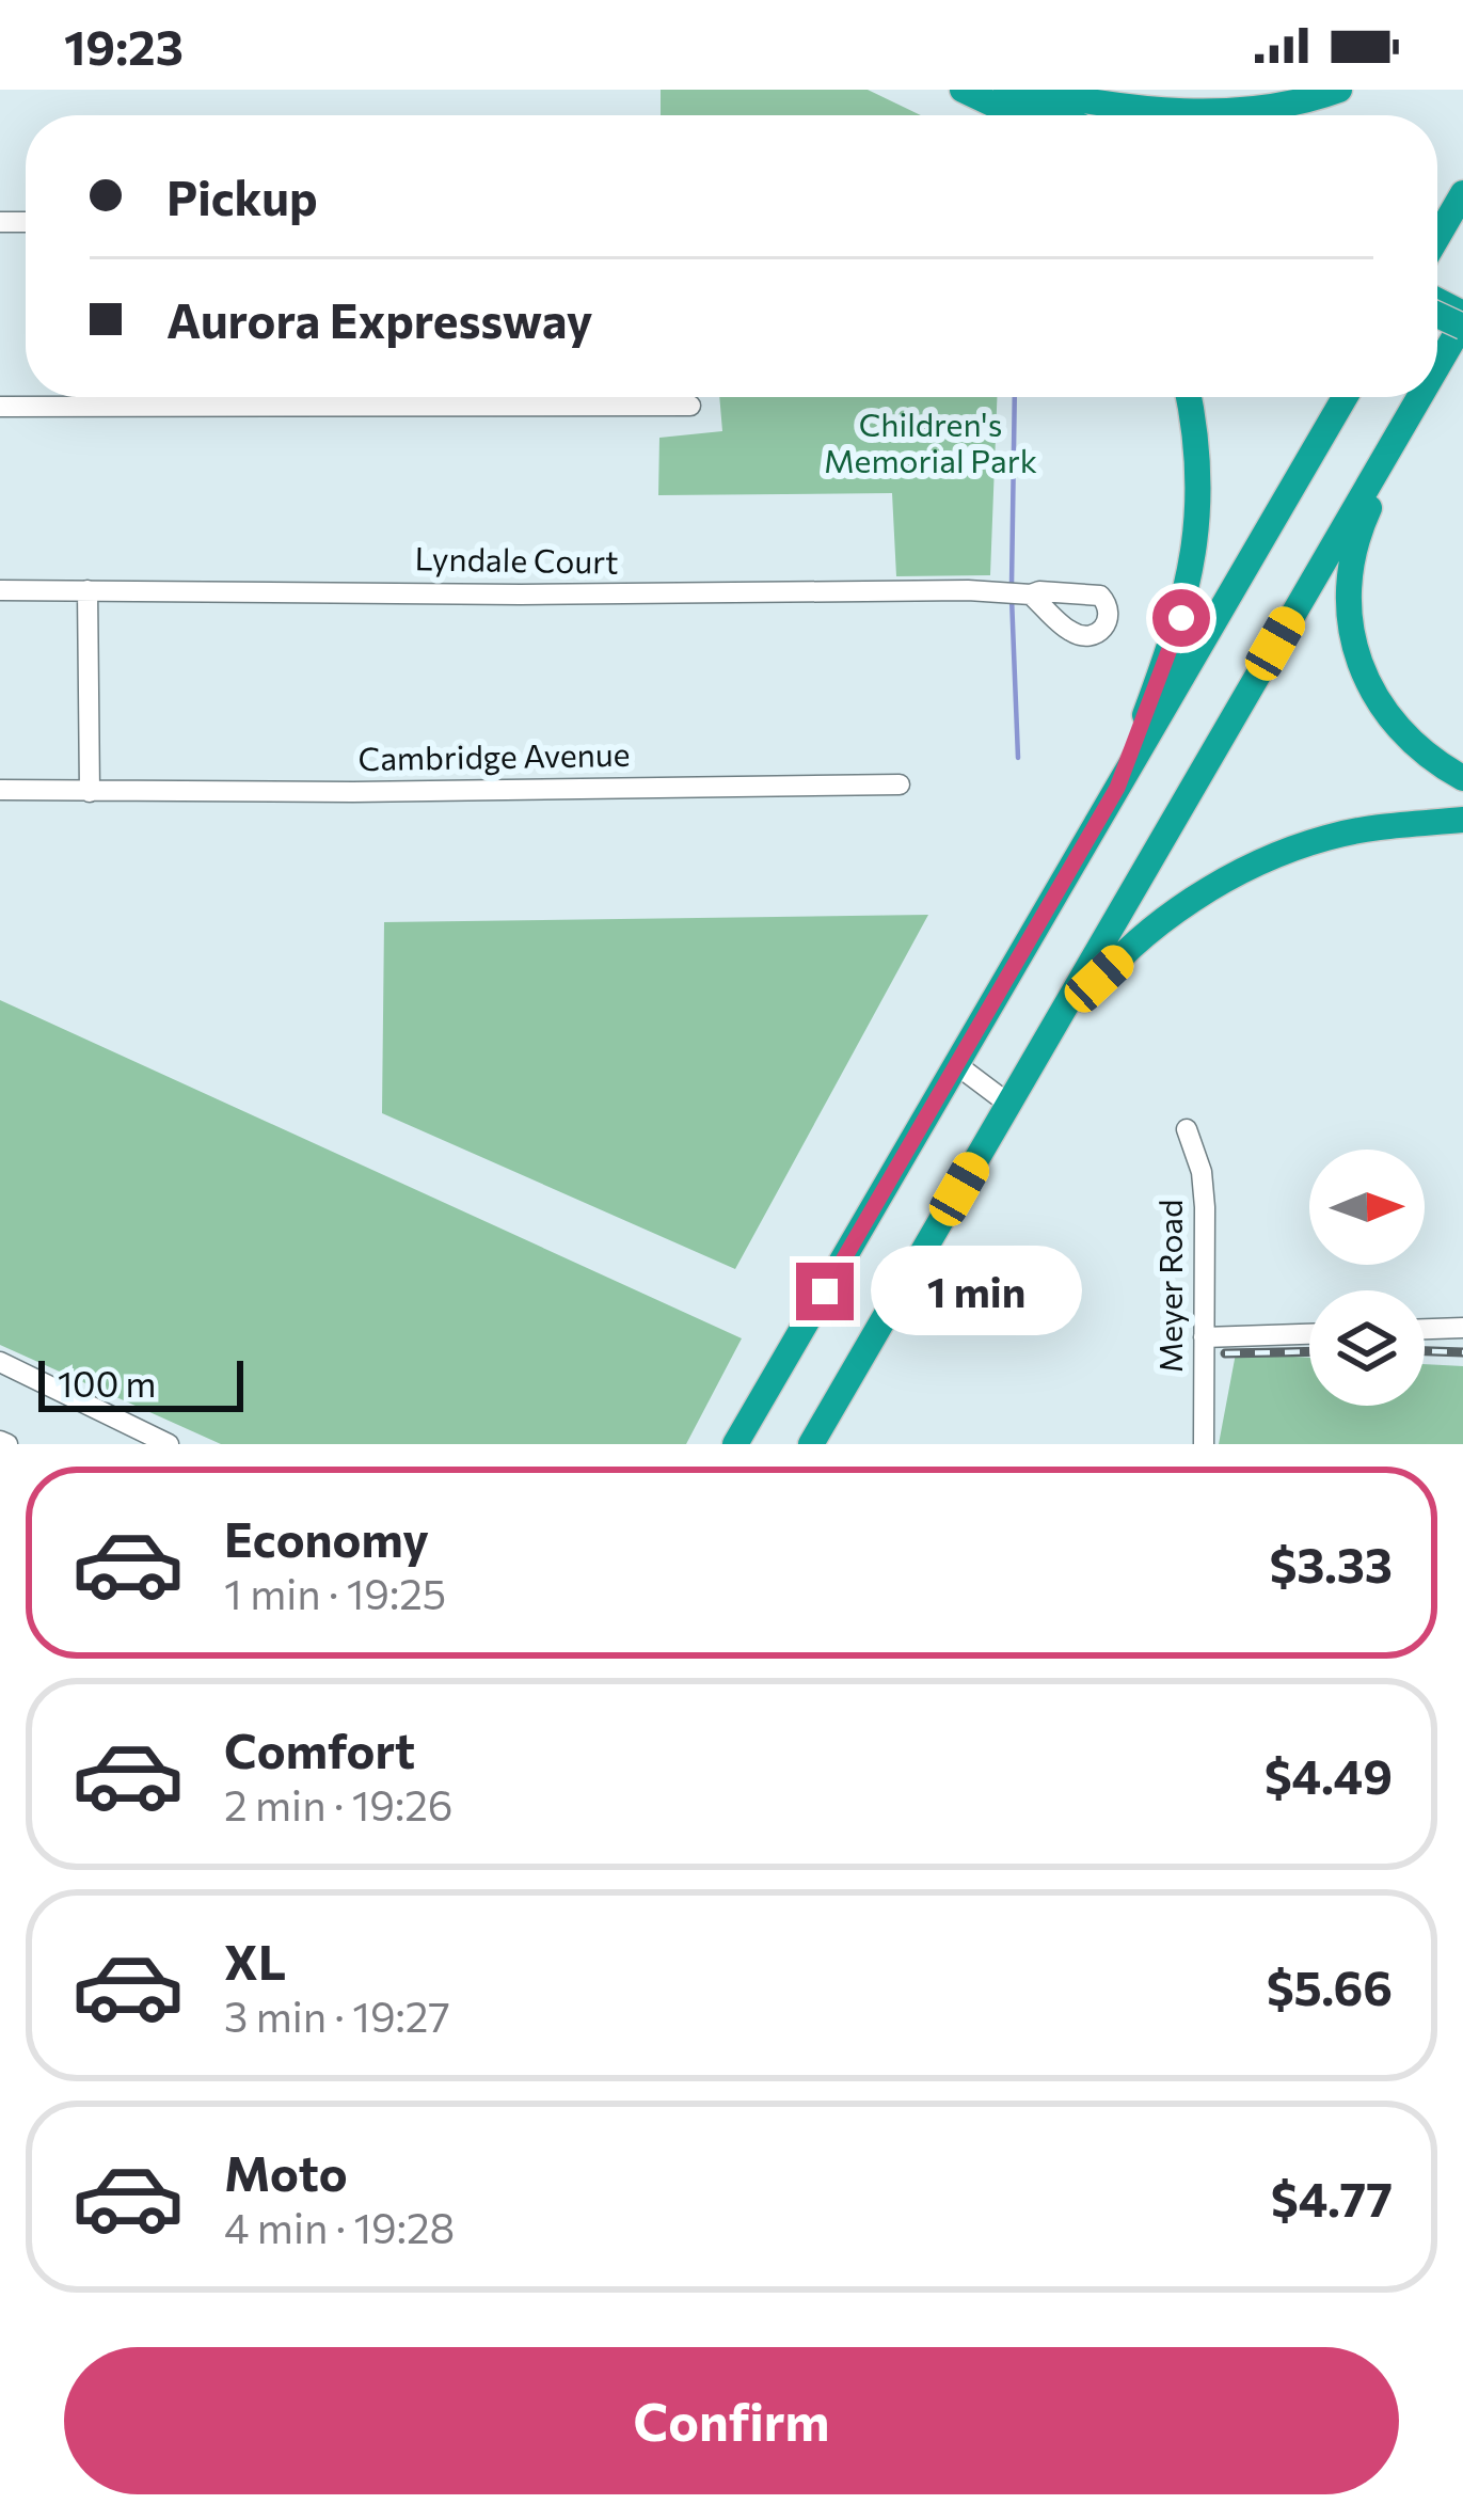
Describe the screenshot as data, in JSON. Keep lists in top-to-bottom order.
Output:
{
  "streets": {
    "street": ["Lyndale Court", "Cambridge Avenue", "Meyer Road"]
  },
  "parks": ["Children's Memorial Park"],
  "scale_bar": "100 m",
  "north": "right",
  "page": {
    "status": "19:23",
    "banner": ["Pickup", "Aurora Expressway"],
    "bubble": "1 min",
    "scale": "100 m",
    "list": [
      {
        "name": "Economy",
        "note": "1 min · 19:25",
        "value": "$3.33"
      },
      {
        "name": "Comfort",
        "note": "2 min · 19:26",
        "value": "$4.49"
      },
      {
        "name": "XL",
        "note": "3 min · 19:27",
        "value": "$5.66"
      },
      {
        "name": "Moto",
        "note": "4 min · 19:28",
        "value": "$4.77"
      }
    ],
    "buttons": "Confirm"
  }
}
